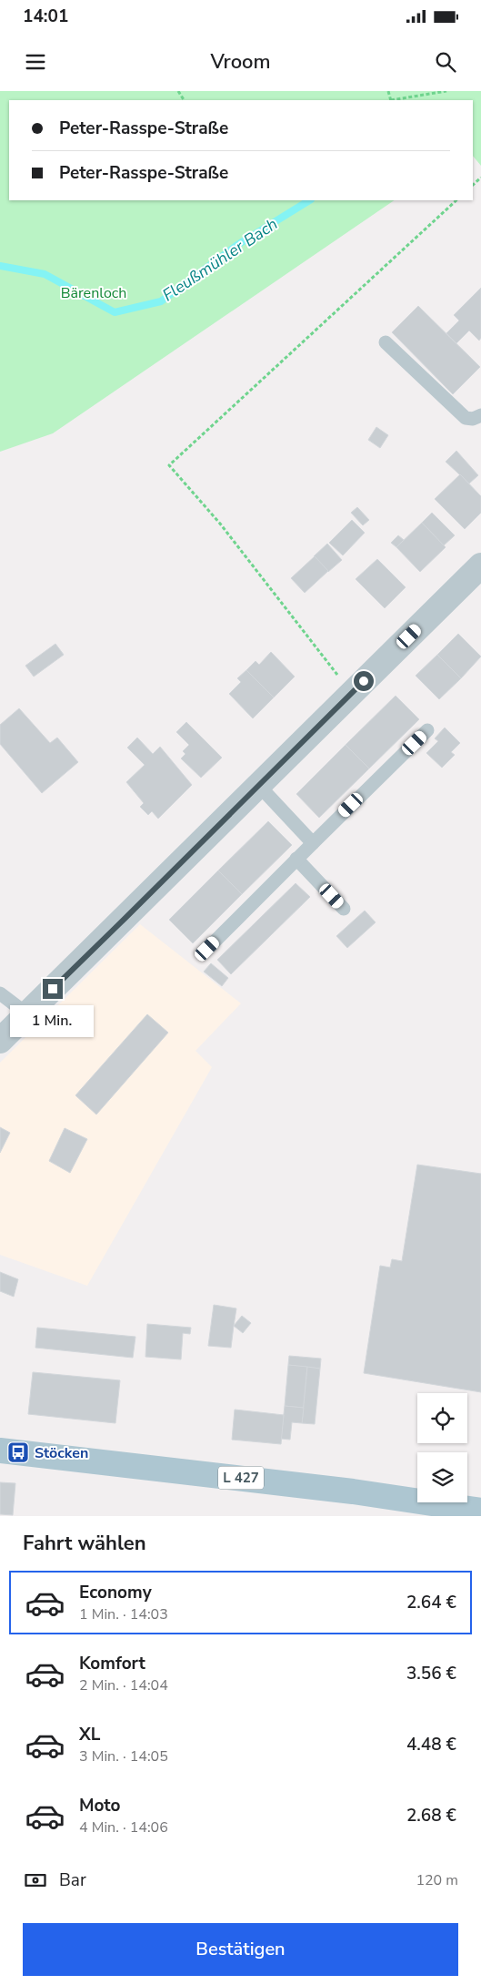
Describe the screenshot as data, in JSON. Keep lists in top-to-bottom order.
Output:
{
  "streets": {
    "main road": ["L 427"]
  },
  "water": ["Fleußmühler Bach"],
  "parks": ["Bärenloch"],
  "places": {
    "bus stop": ["Stöcken"]
  },
  "page": {
    "status": "14:01",
    "header": "Vroom",
    "banner": ["Peter-Rasspe-Straße", "Peter-Rasspe-Straße"],
    "bubble": "1 Min.",
    "heading": "Fahrt wählen",
    "list": [
      {
        "name": "Economy",
        "note": "1 Min. · 14:03",
        "value": "2.64 €"
      },
      {
        "name": "Komfort",
        "note": "2 Min. · 14:04",
        "value": "3.56 €"
      },
      {
        "name": "XL",
        "note": "3 Min. · 14:05",
        "value": "4.48 €"
      },
      {
        "name": "Moto",
        "note": "4 Min. · 14:06",
        "value": "2.68 €"
      }
    ],
    "pay": ["Bar", "120 m"],
    "buttons": "Bestätigen"
  }
}
